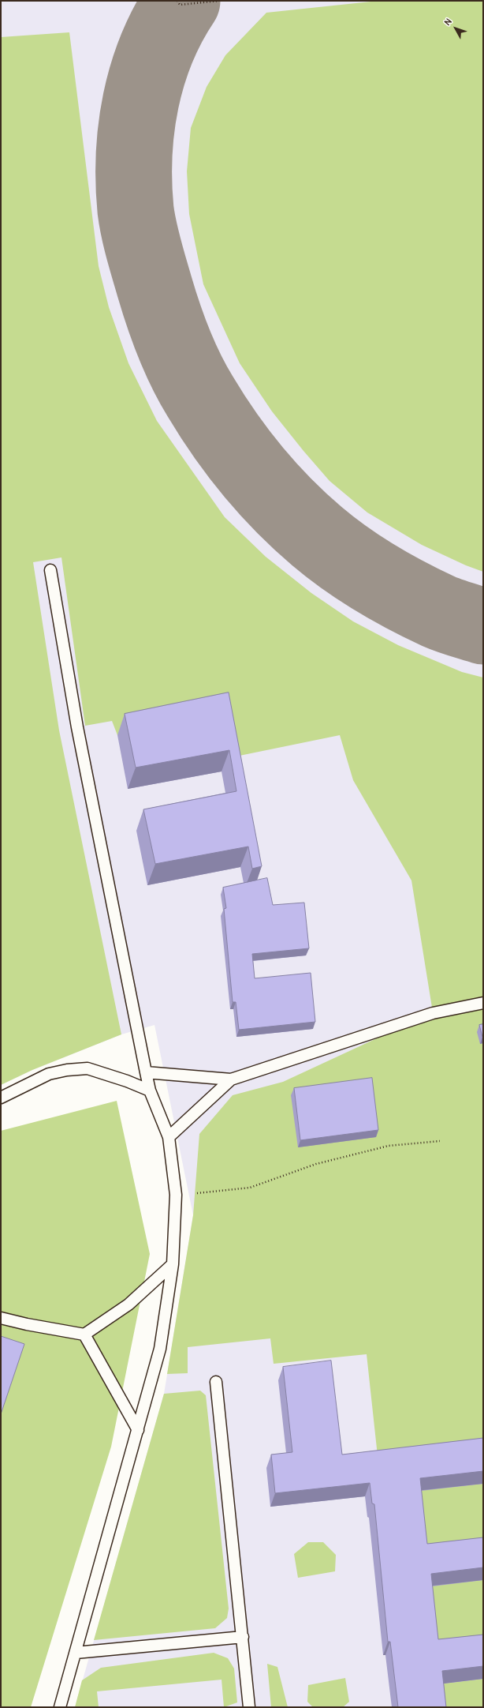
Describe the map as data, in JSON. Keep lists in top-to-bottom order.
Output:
{
  "north": "top left"
}
